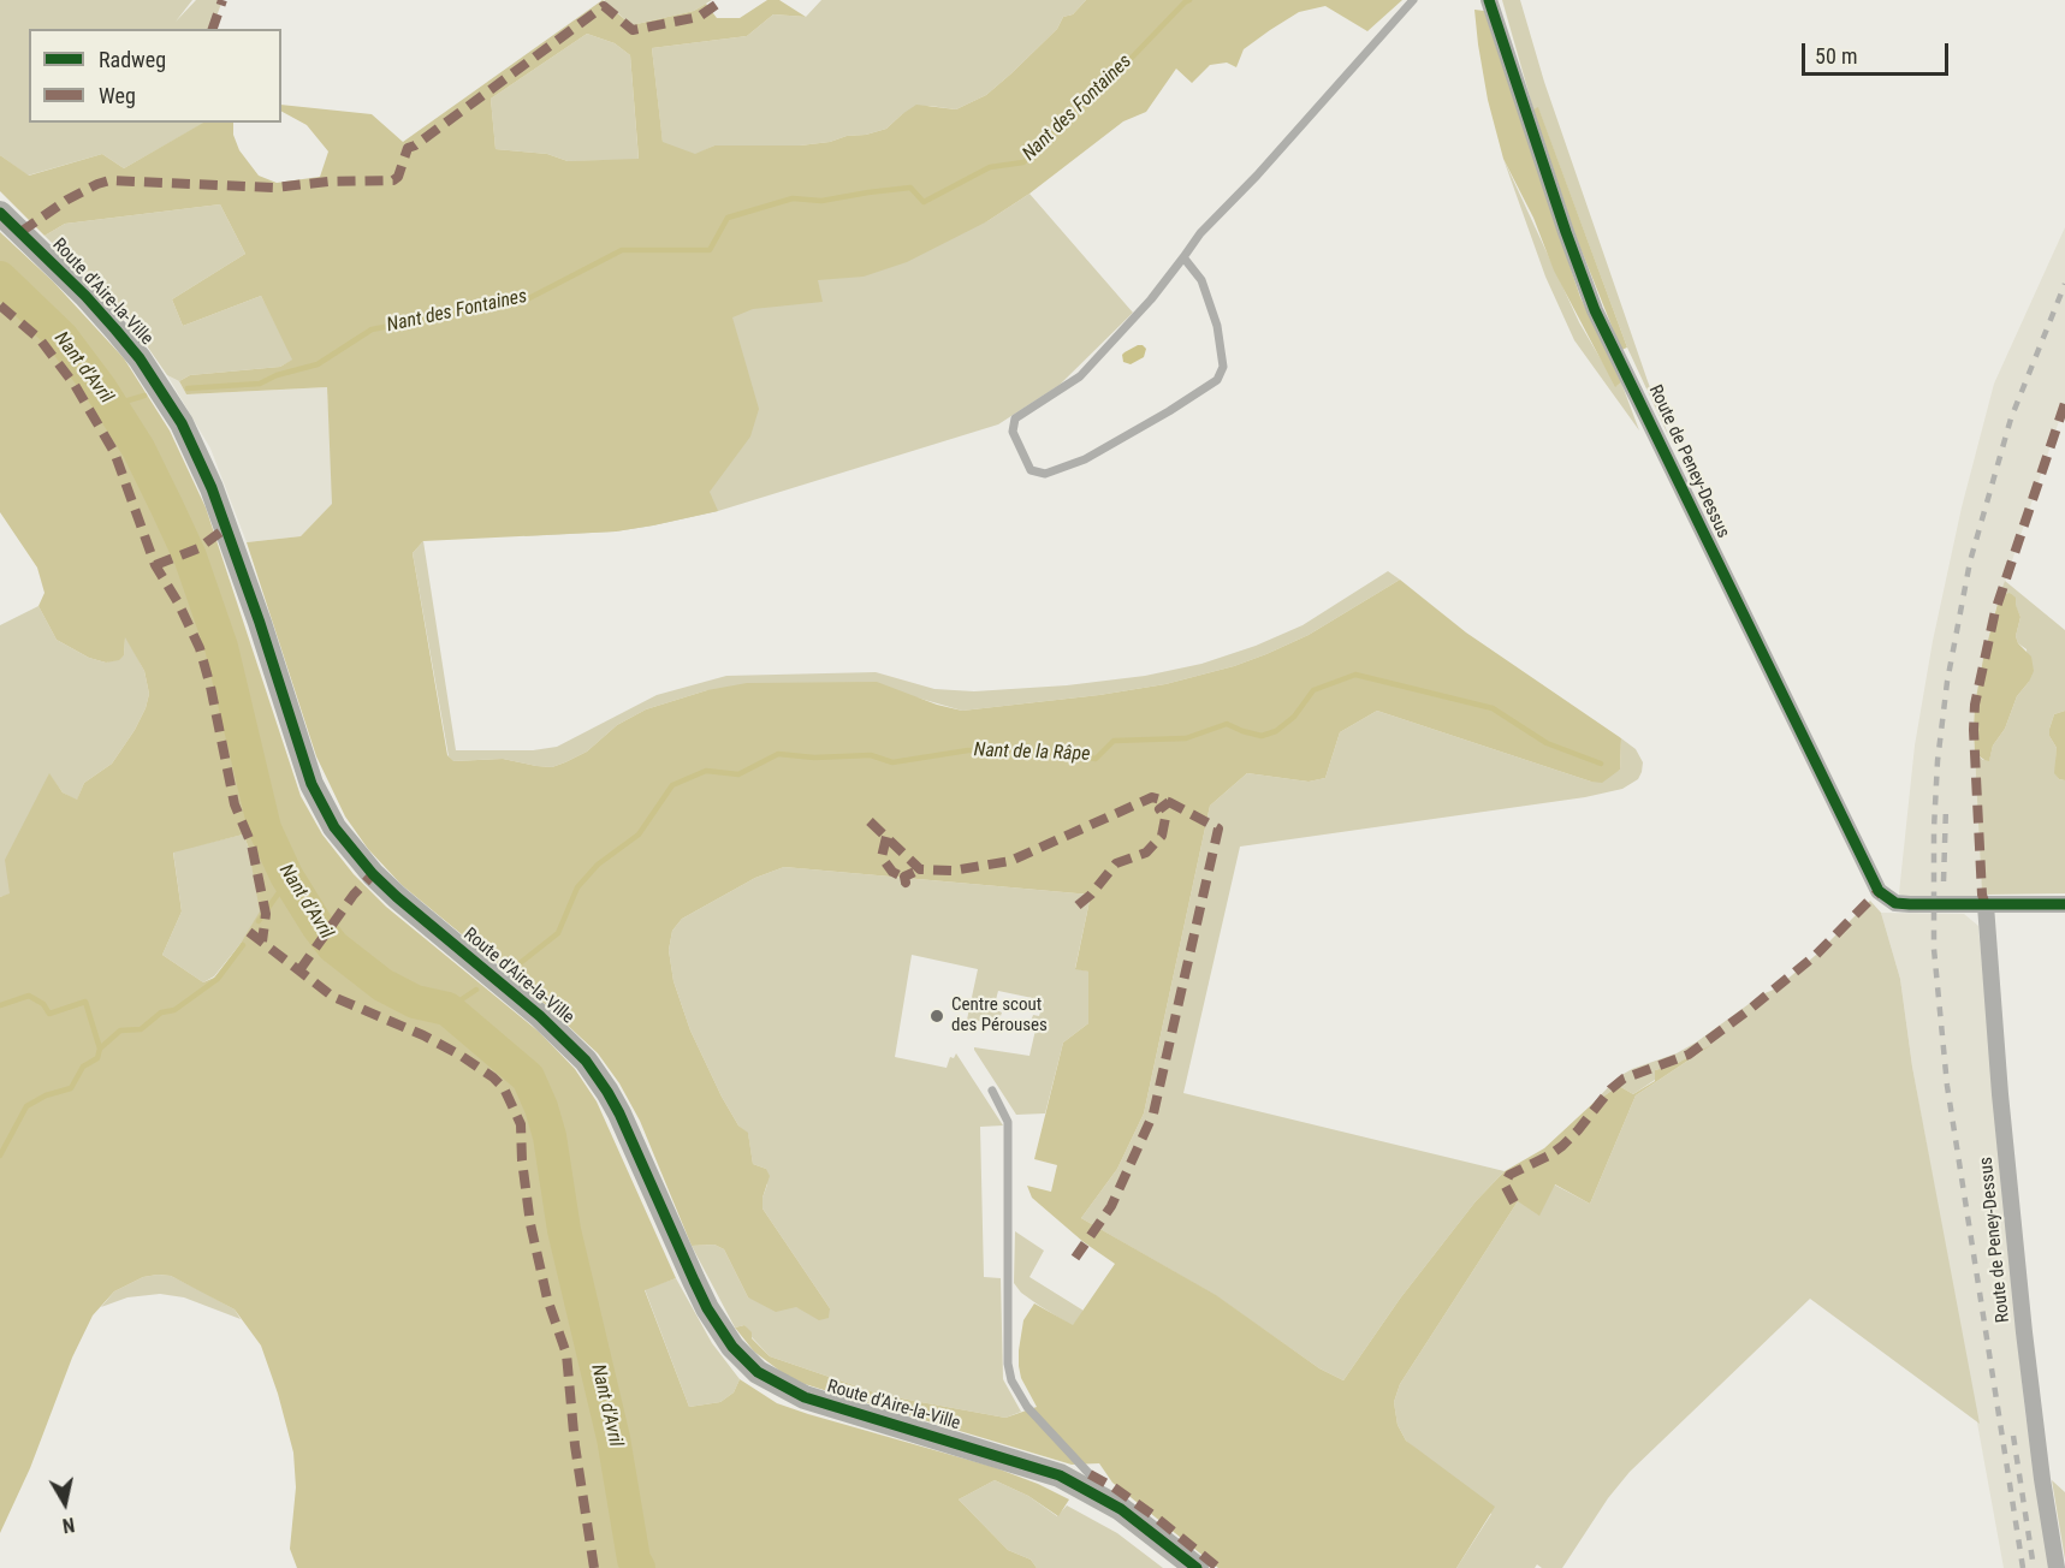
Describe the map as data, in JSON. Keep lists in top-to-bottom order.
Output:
{
  "streets": {
    "street": ["Route d'Aire-la-Ville", "Route de Peney-Dessus"]
  },
  "water": ["Nant des Fontaines", "Nant d'Avril", "Nant de la Râpe"],
  "places": ["Centre scout des Pérouses"],
  "legend": ["Radweg", "Weg"],
  "scale_bar": "50 m",
  "north": "bottom"
}
